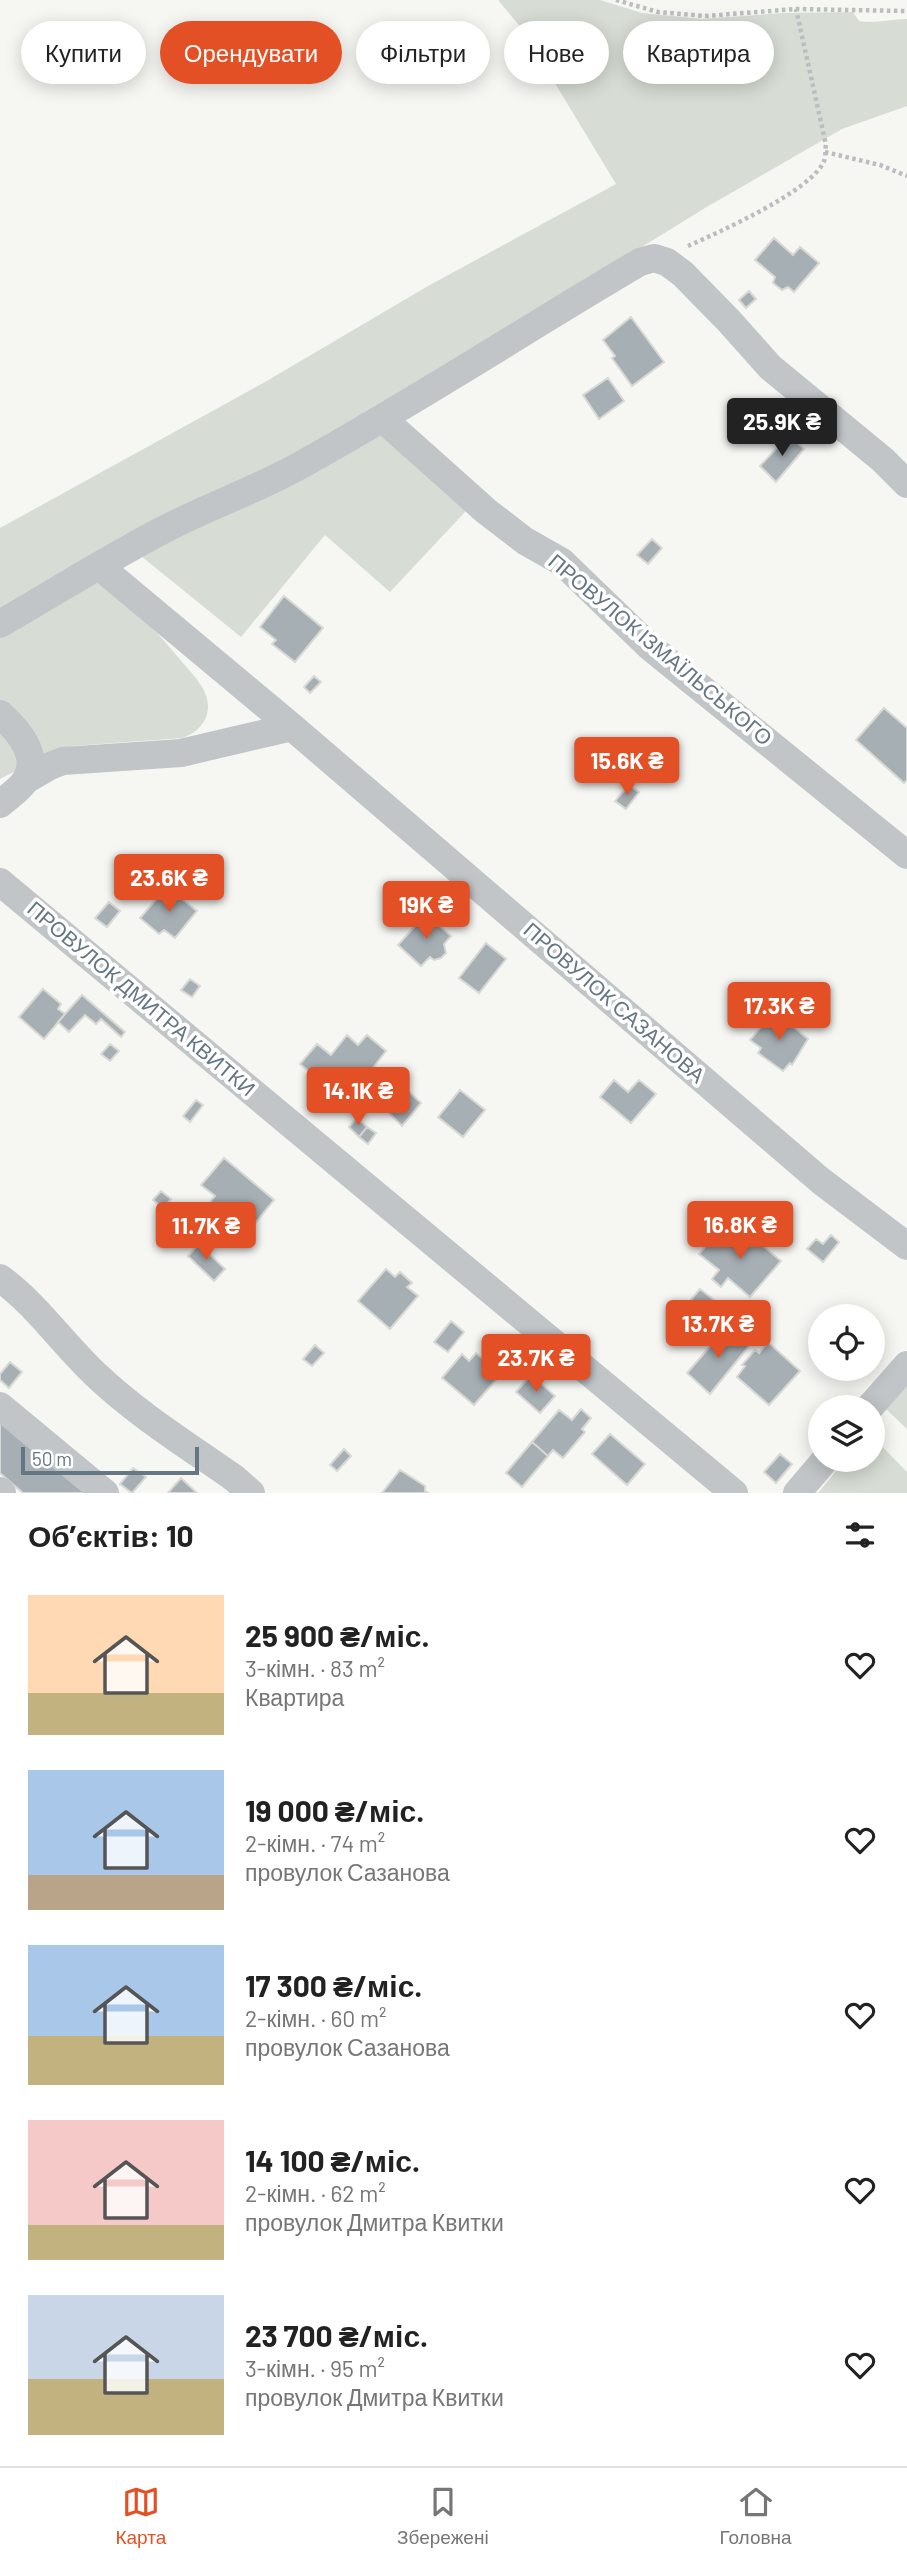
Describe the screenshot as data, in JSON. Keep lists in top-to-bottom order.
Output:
{
  "streets": {
    "street": ["ПРОВУЛОК ІЗМАЇЛЬСЬКОГО", "ПРОВУЛОК ДМИТРА КВИТКИ", "ПРОВУЛОК САЗАНОВА"]
  },
  "scale_bar": "50 m",
  "page": {
    "chip": [
      "Купити",
      "Орендувати",
      "Фільтри",
      "Нове",
      "Квартира"
    ],
    "price": [
      "25.9K ₴",
      "15.6K ₴",
      "23.6K ₴",
      "19K ₴",
      "17.3K ₴",
      "14.1K ₴",
      "16.8K ₴",
      "11.7K ₴",
      "13.7K ₴",
      "23.7K ₴"
    ],
    "scale": "50 m",
    "heading": "Об’єктів: 10",
    "list": [
      {
        "name": "25 900 ₴/міс.",
        "note": "3-кімн. · 83 m² · Квартира"
      },
      {
        "name": "19 000 ₴/міс.",
        "note": "2-кімн. · 74 m² · провулок Сазанова"
      },
      {
        "name": "17 300 ₴/міс.",
        "note": "2-кімн. · 60 m² · провулок Сазанова"
      },
      {
        "name": "14 100 ₴/міс.",
        "note": "2-кімн. · 62 m² · провулок Дмитра Квитки"
      },
      {
        "name": "23 700 ₴/міс.",
        "note": "3-кімн. · 95 m² · провулок Дмитра Квитки"
      }
    ],
    "tabs": ["Карта", "Збережені", "Головна"]
  }
}
